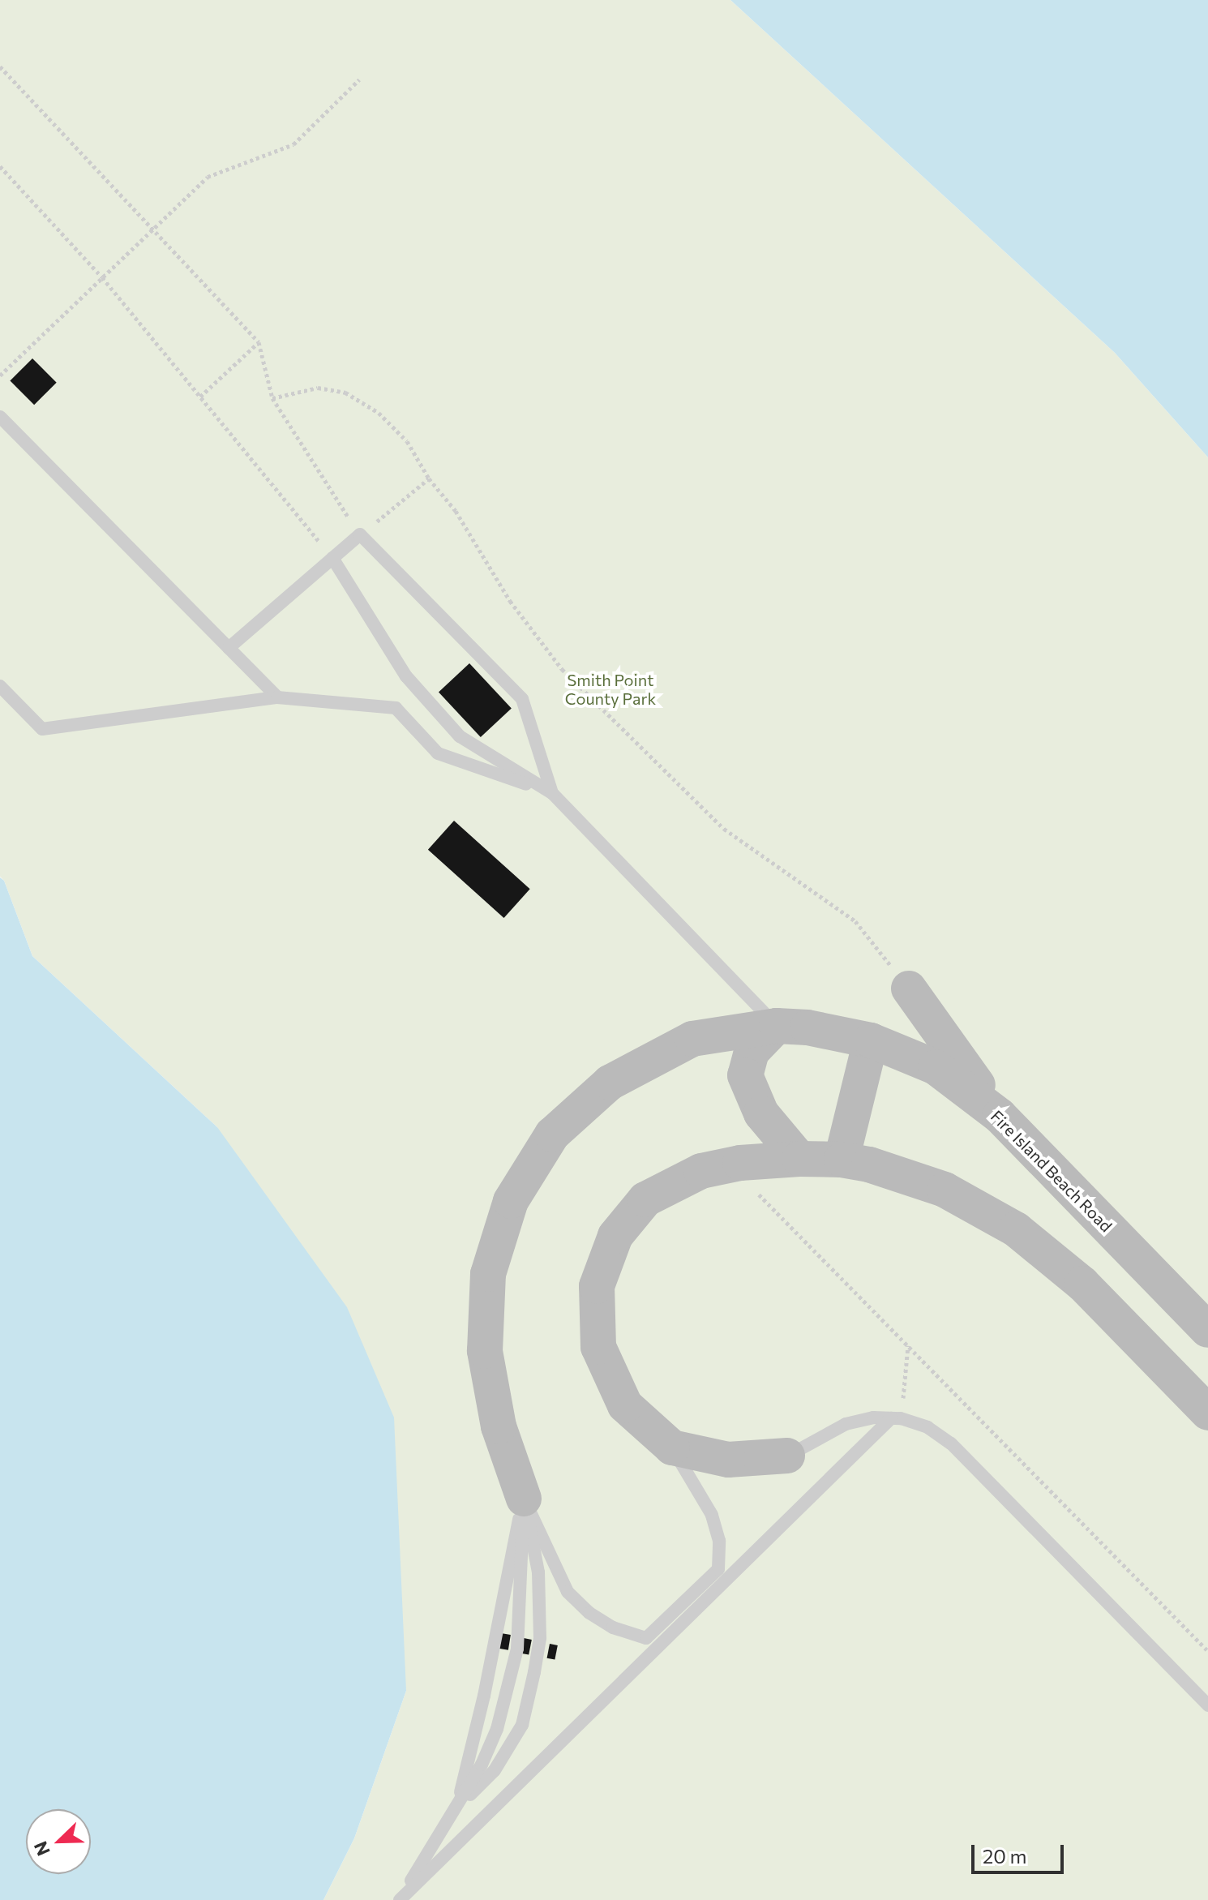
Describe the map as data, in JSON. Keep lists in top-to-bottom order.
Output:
{
  "streets": {
    "street": ["Fire Island Beach Road"]
  },
  "parks": ["Smith Point County Park"],
  "scale_bar": "20 m",
  "north": "bottom left"
}
